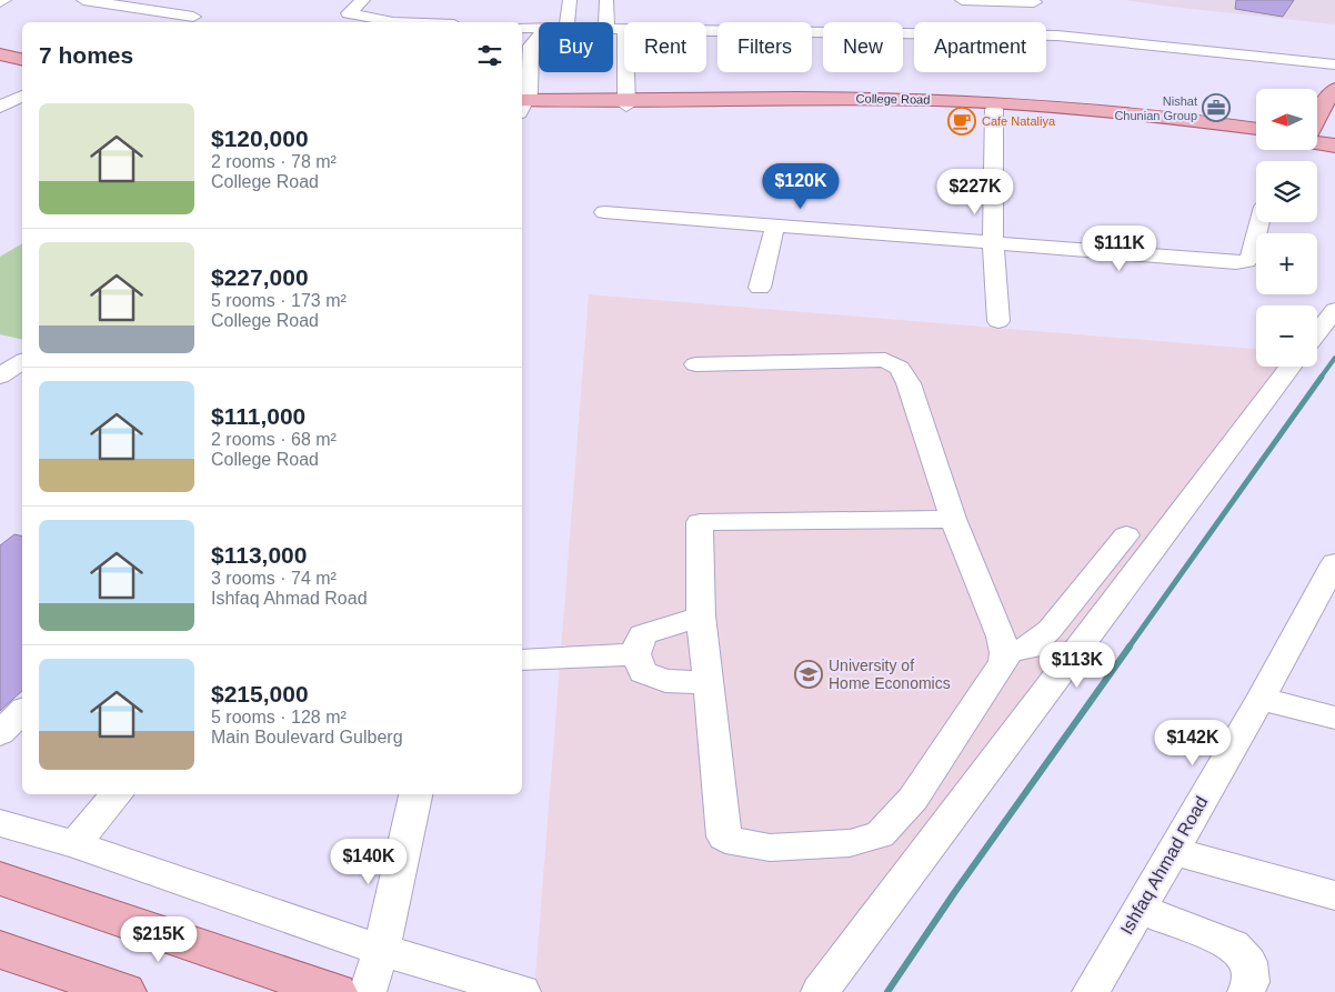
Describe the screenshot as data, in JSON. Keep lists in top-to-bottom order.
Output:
{
  "streets": {
    "main road": ["College Road"],
    "street": ["Ishfaq Ahmad Road"]
  },
  "places": {
    "office": ["Nishat Chunian Group"],
    "cafe": ["Cafe Nataliya"],
    "school or university": ["University of Home Economics"]
  },
  "north": "left",
  "page": {
    "chip": [
      "Buy",
      "Rent",
      "Filters",
      "New",
      "Apartment"
    ],
    "heading": "7 homes",
    "map_buttons": ["+", "−"],
    "list": [
      {
        "name": "$120,000",
        "note": "2 rooms · 78 m² · College Road"
      },
      {
        "name": "$227,000",
        "note": "5 rooms · 173 m² · College Road"
      },
      {
        "name": "$111,000",
        "note": "2 rooms · 68 m² · College Road"
      },
      {
        "name": "$113,000",
        "note": "3 rooms · 74 m² · Ishfaq Ahmad Road"
      },
      {
        "name": "$215,000",
        "note": "5 rooms · 128 m² · Main Boulevard Gulberg"
      }
    ],
    "price": [
      "$120K",
      "$227K",
      "$111K",
      "$113K",
      "$142K",
      "$140K",
      "$215K"
    ]
  }
}
